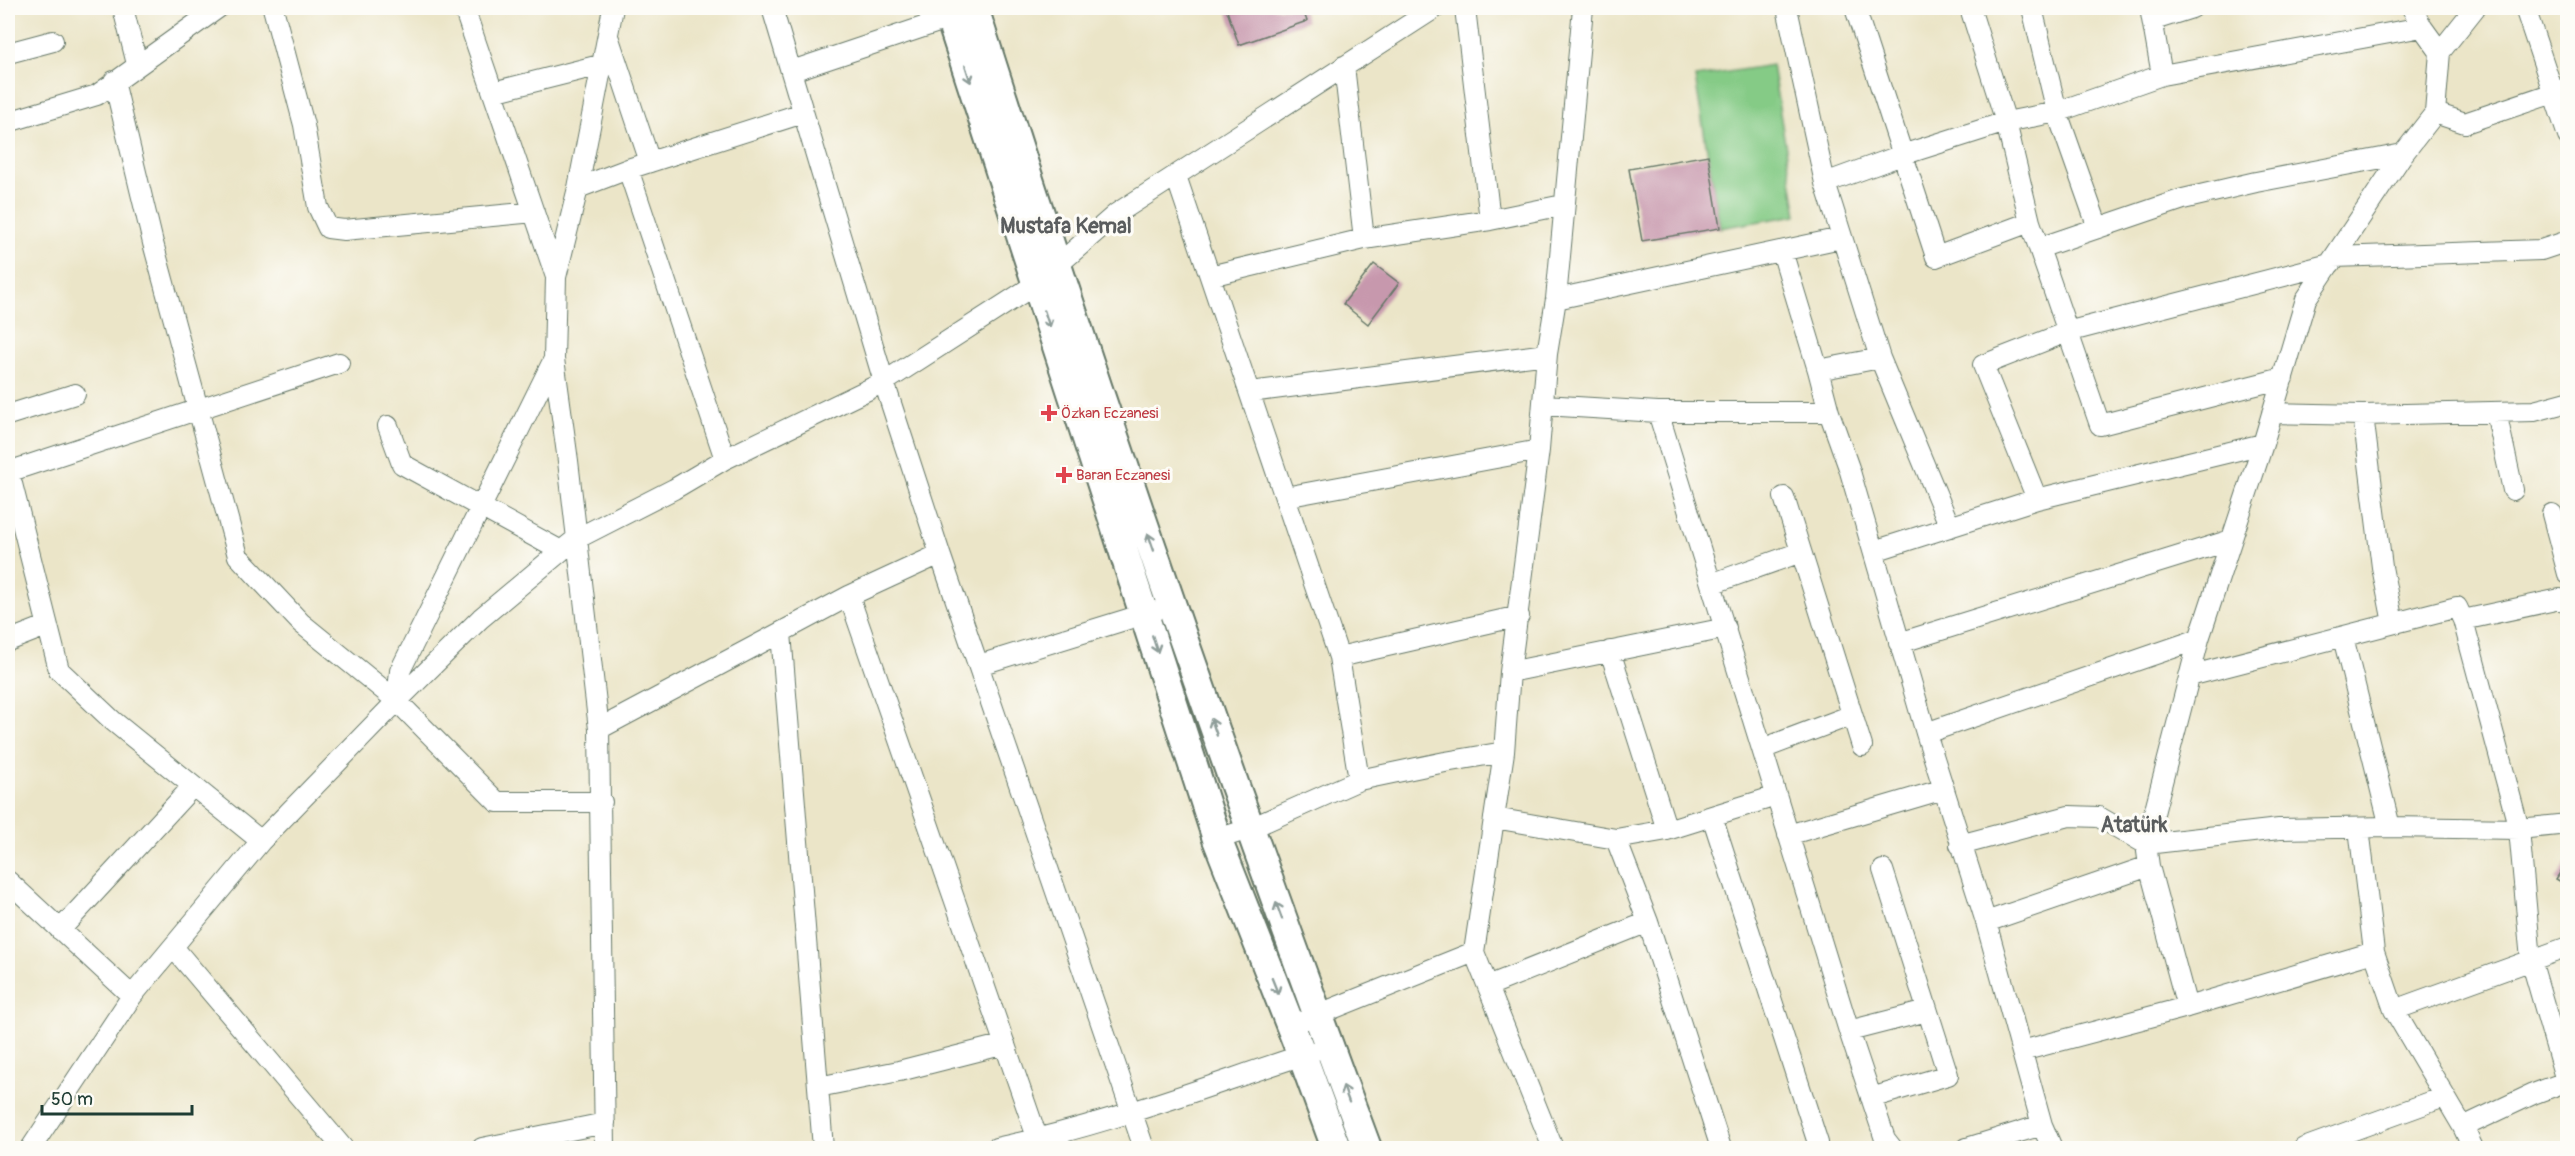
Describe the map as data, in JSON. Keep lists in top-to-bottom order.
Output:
{
  "districts": ["Mustafa Kemal", "Atatürk"],
  "places": {
    "health": ["Özkan Eczanesi", "Baran Eczanesi"]
  },
  "scale_bar": "50 m"
}
